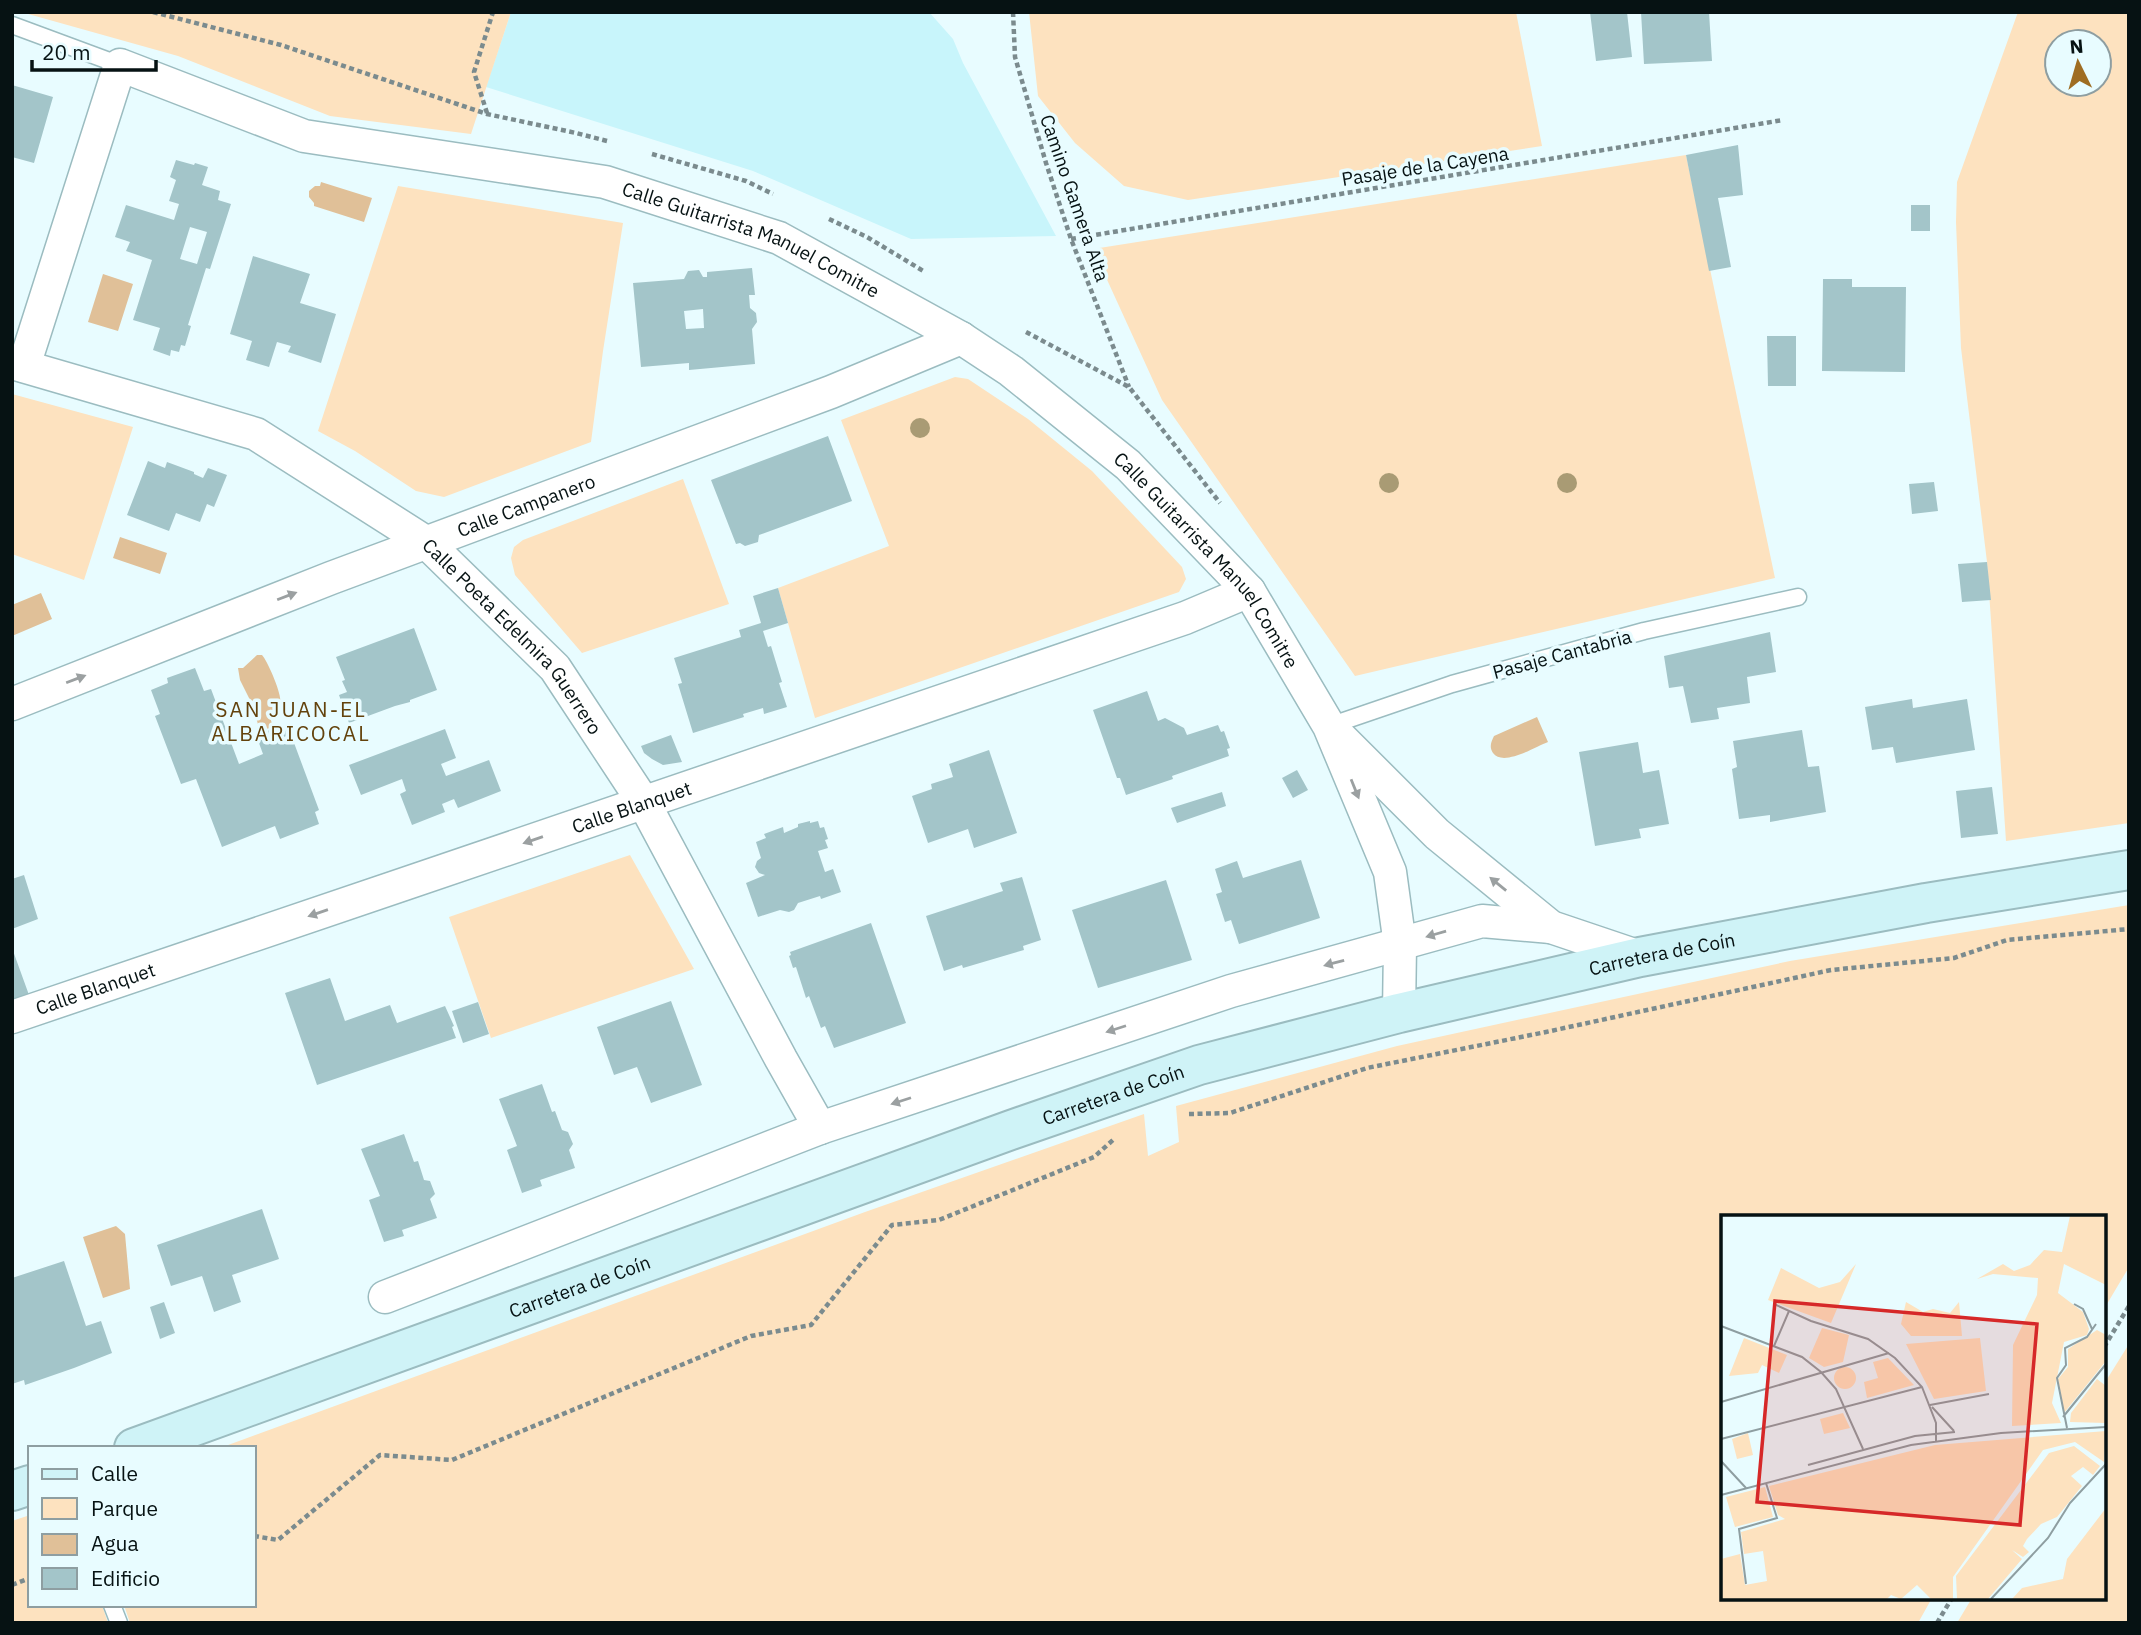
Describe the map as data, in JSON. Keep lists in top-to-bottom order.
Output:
{
  "streets": {
    "street": [
      "Calle Guitarrista Manuel Comitre",
      "Calle Campanero",
      "Calle Poeta Edelmira Guerrero",
      "Calle Blanquet",
      "Carretera de Coín"
    ],
    "lane": ["Pasaje Cantabria"],
    "path": ["Pasaje de la Cayena", "Camino Gamera Alta"]
  },
  "crossings": [
    ["Pasaje de la Cayena", "Camino Gamera Alta"],
    ["Calle Guitarrista Manuel Comitre", "Calle Campanero"],
    ["Calle Guitarrista Manuel Comitre", "Pasaje Cantabria"],
    ["Calle Guitarrista Manuel Comitre", "Calle Blanquet"],
    ["Calle Guitarrista Manuel Comitre", "Carretera de Coín"],
    ["Calle Campanero", "Calle Poeta Edelmira Guerrero"],
    ["Calle Poeta Edelmira Guerrero", "Calle Blanquet"]
  ],
  "one_way": ["Calle Campanero", "Calle Blanquet"],
  "districts": ["SAN JUAN-EL ALBARICOCAL"],
  "legend": [
    "Calle",
    "Parque",
    "Agua",
    "Edificio"
  ],
  "scale_bar": "20 m",
  "north": "top"
}
